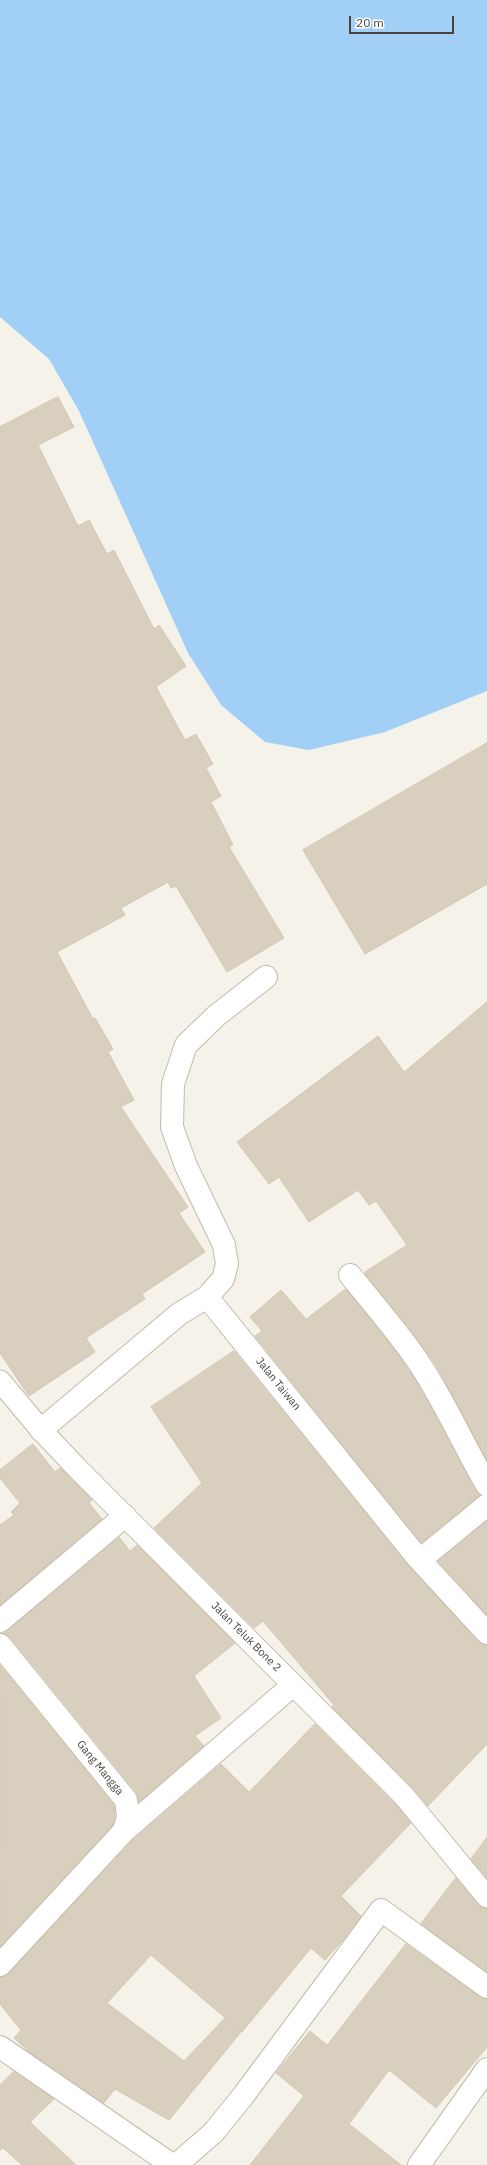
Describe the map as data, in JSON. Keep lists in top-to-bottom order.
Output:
{
  "streets": {
    "street": ["Jalan Taiwan", "Gang Mangga"],
    "lane": ["Jalan Teluk Bone 2"]
  },
  "scale_bar": "20 m"
}
